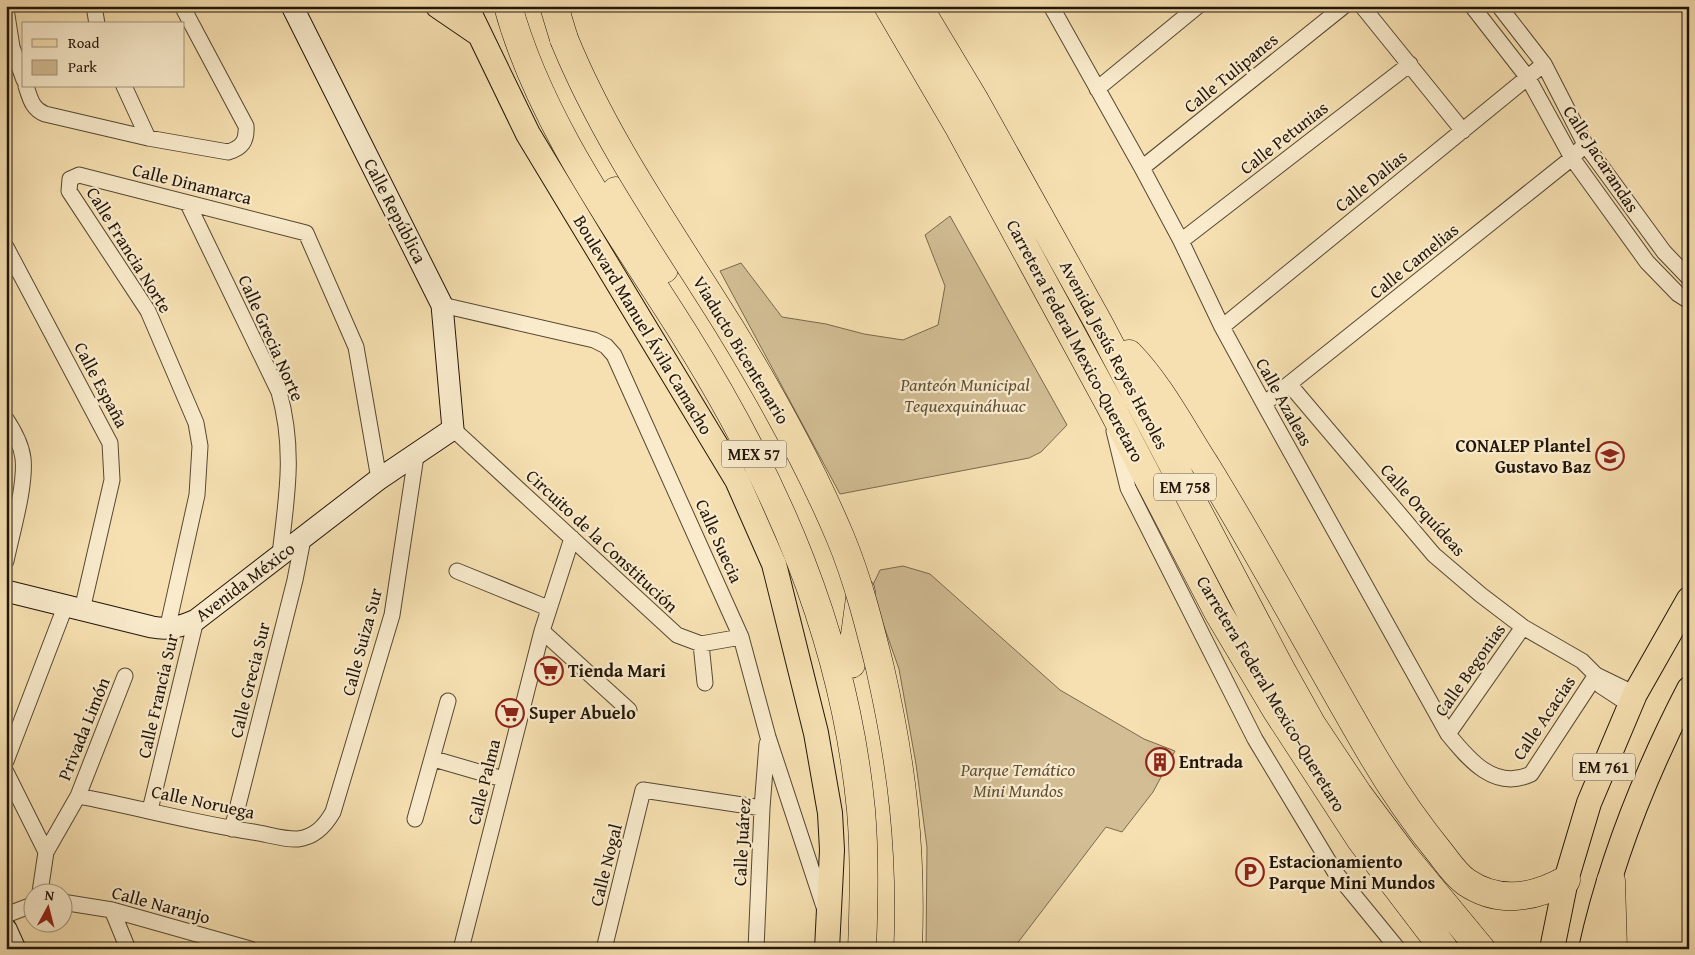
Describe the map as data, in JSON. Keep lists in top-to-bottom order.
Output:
{
  "streets": {
    "highway": [
      "Boulevard Manuel Ávila Camacho",
      "Carretera Federal Mexico-Queretaro",
      "Viaducto Bicentenario",
      "Avenida Jesús Reyes Heroles",
      "MEX 57",
      "EM 758"
    ],
    "main road": ["EM 761"],
    "street": [
      "Calle Tulipanes",
      "Calle Petunias",
      "Calle Jacarandas",
      "Calle Dalias",
      "Calle Dinamarca",
      "Calle República",
      "Calle Francia Norte",
      "Calle Camelias",
      "Calle Grecia Norte",
      "Calle España",
      "Calle Azaleas",
      "Calle Orquídeas",
      "Circuito de la Constitución",
      "Calle Suecia",
      "Avenida México",
      "Calle Suiza Sur",
      "Calle Begonias",
      "Calle Grecia Sur",
      "Calle Francia Sur",
      "Calle Acacias",
      "Privada Limón",
      "Calle Palma",
      "Calle Noruega",
      "Calle Juárez",
      "Calle Nogal",
      "Calle Naranjo"
    ]
  },
  "crossings": [
    ["Calle Tulipanes", "Calle Azaleas"],
    ["Calle Petunias", "Calle Azaleas"],
    ["Calle Jacarandas", "Calle Dalias"],
    ["Calle Jacarandas", "Calle Camelias"],
    ["Calle Dalias", "Calle Azaleas"],
    ["Calle Dinamarca", "Calle Francia Norte"],
    ["Calle Dinamarca", "Calle Grecia Norte"],
    ["Calle Dinamarca", "Avenida México"],
    ["Calle República", "Circuito de la Constitución"],
    ["Calle República", "Calle Suecia"],
    ["Calle República", "Avenida México"],
    ["Calle Francia Norte", "Avenida México"],
    ["Calle Camelias", "Calle Azaleas"],
    ["Calle Camelias", "Calle Orquídeas"],
    ["Boulevard Manuel Ávila Camacho", "Calle Suecia"],
    ["Calle Grecia Norte", "Avenida México"],
    ["Calle Azaleas", "Calle Begonias"],
    ["Calle Azaleas", "Calle Acacias"],
    ["Calle Orquídeas", "Calle Begonias"],
    ["Calle Orquídeas", "Calle Acacias"],
    ["Calle Orquídeas", "EM 761"],
    ["Circuito de la Constitución", "Avenida México"],
    ["Circuito de la Constitución", "Calle Palma"],
    ["Calle Suecia", "Calle Juárez"],
    ["Avenida México", "Calle Suiza Sur"],
    ["Avenida México", "Calle Grecia Sur"],
    ["Avenida México", "Calle Francia Sur"],
    ["Calle Suiza Sur", "Calle Noruega"],
    ["Calle Grecia Sur", "Calle Noruega"],
    ["Calle Francia Sur", "Calle Noruega"],
    ["Privada Limón", "Calle Noruega"],
    ["Calle Juárez", "Calle Nogal"]
  ],
  "parks": ["Panteón Municipal Tequexquináhuac", "Parque Temático Mini Mundos"],
  "places": {
    "school or university": ["CONALEP Plantel Gustavo Baz"],
    "supermarket": ["Tienda Mari", "Super Abuelo"],
    "building": ["Entrada"],
    "parking": ["Estacionamiento Parque Mini Mundos"]
  },
  "legend": ["Road", "Park"],
  "north": "top"
}
